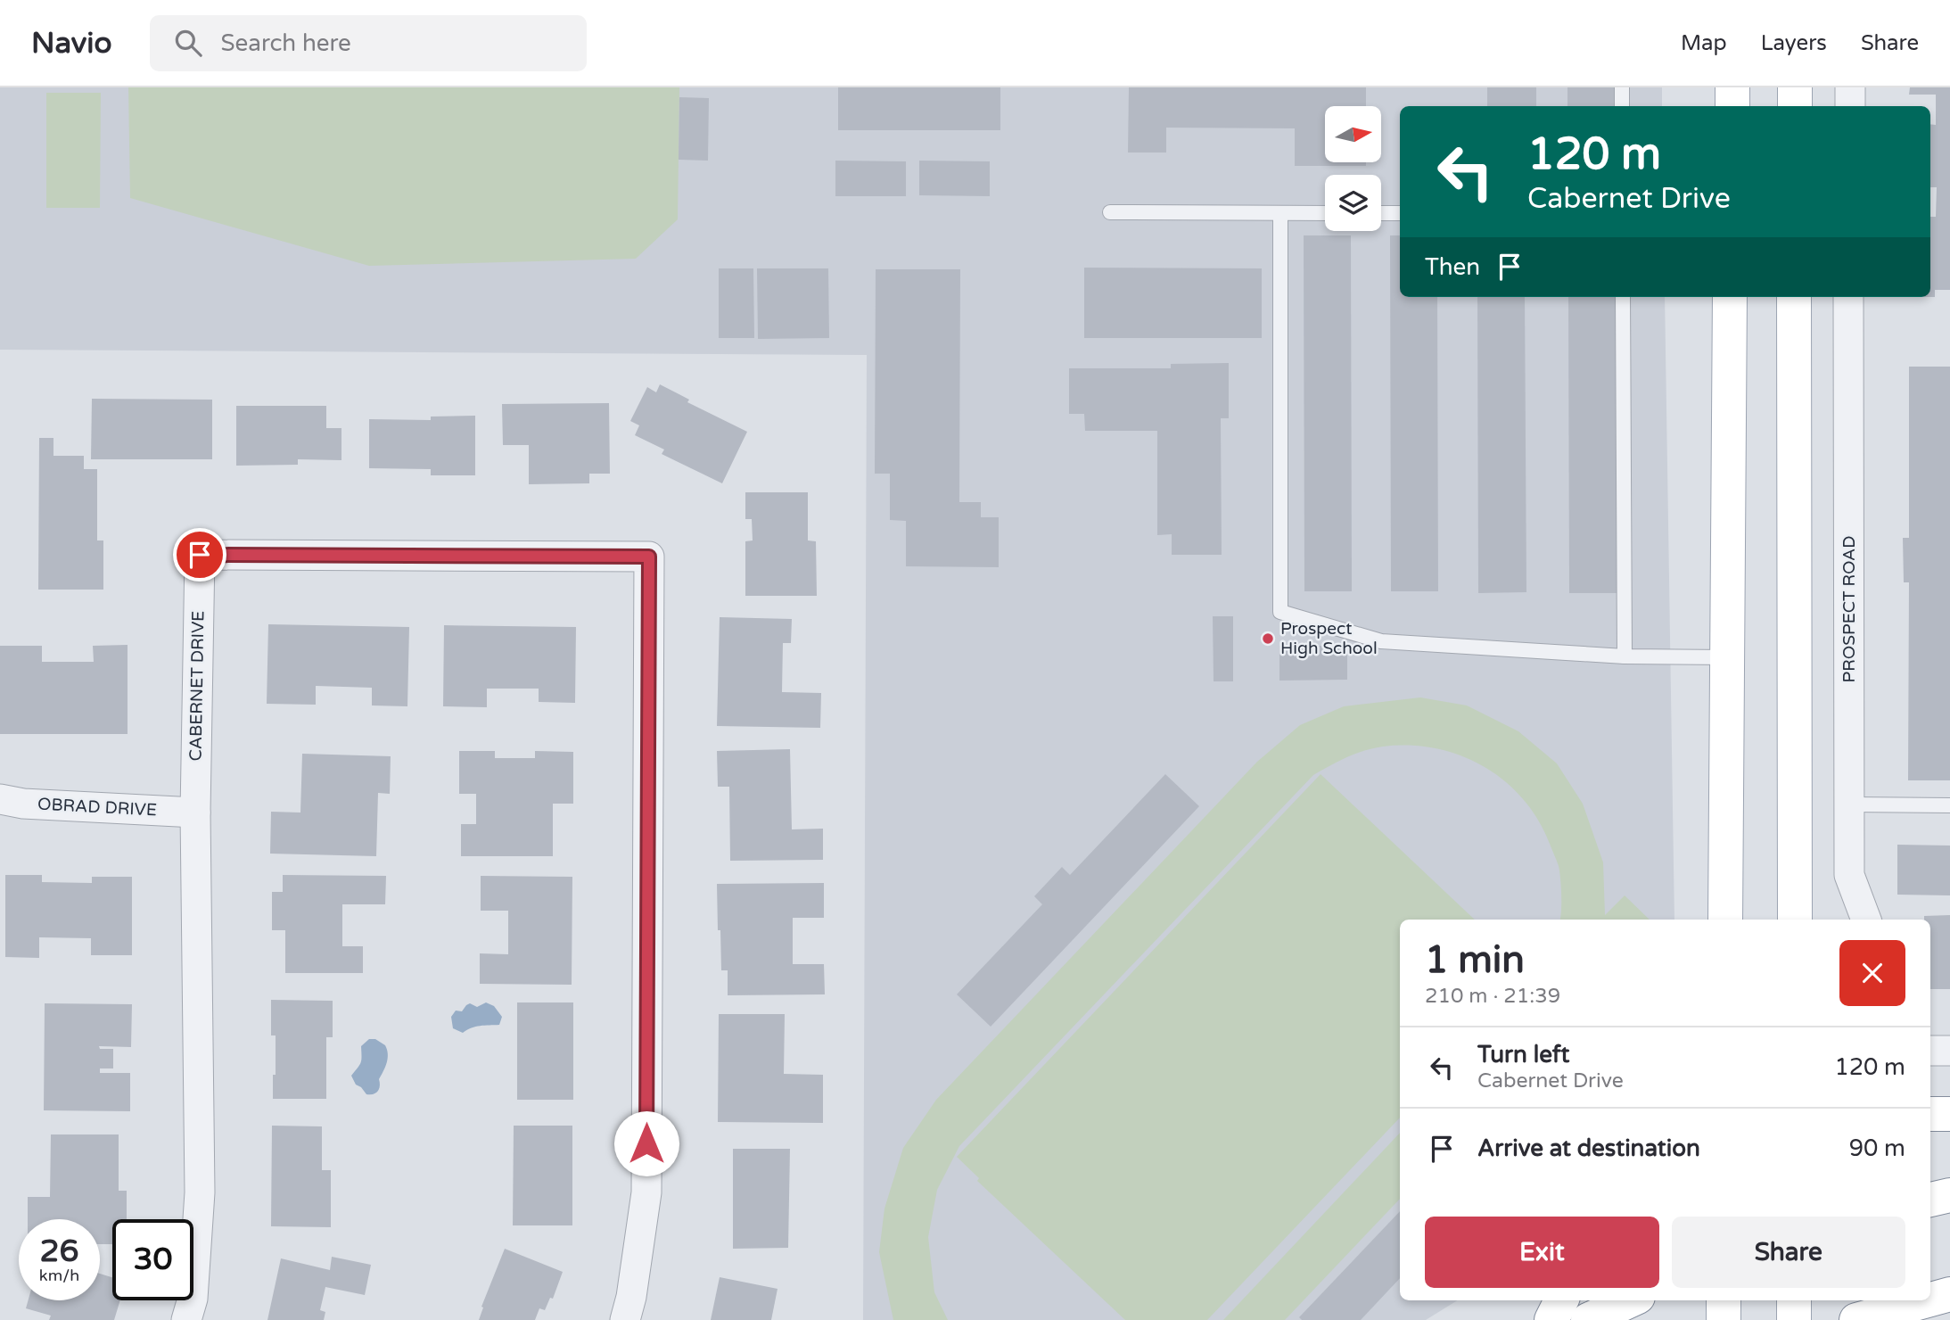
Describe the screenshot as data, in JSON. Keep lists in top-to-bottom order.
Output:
{
  "streets": {
    "street": ["PROSPECT ROAD", "CABERNET DRIVE", "OBRAD DRIVE"]
  },
  "crossings": [
    ["CABERNET DRIVE", "OBRAD DRIVE"]
  ],
  "places": ["Prospect High School"],
  "north": "right",
  "page": {
    "header": "Navio",
    "search": "Search here",
    "nav": ["Map", "Layers", "Share"],
    "turn": ["120 m", "Cabernet Drive"],
    "then": "Then",
    "heading": ["1 min", "210 m · 21:39"],
    "list": [
      {
        "name": "Turn left",
        "note": "Cabernet Drive",
        "value": "120 m"
      },
      {
        "name": "Arrive at destination",
        "value": "90 m"
      }
    ],
    "buttons": ["Exit", "Share"],
    "speed": "26 km/h",
    "limit": "30"
  }
}
